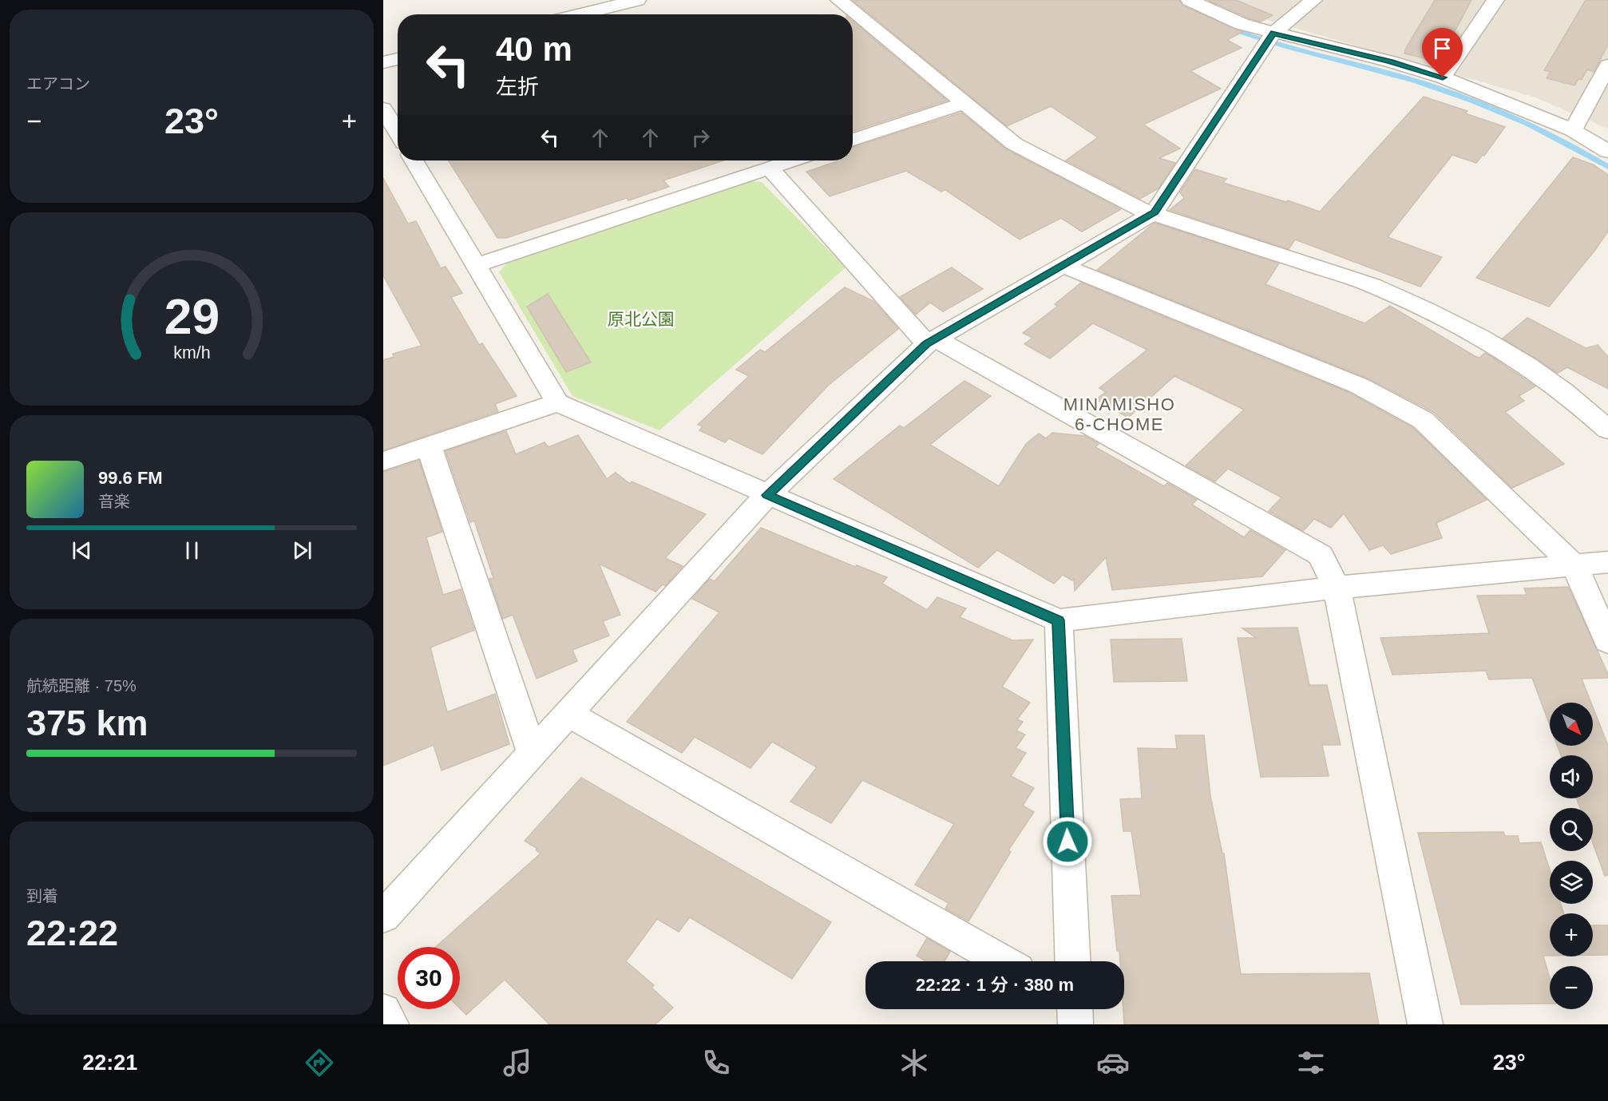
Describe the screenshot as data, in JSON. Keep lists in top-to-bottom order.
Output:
{
  "districts": ["MINAMISHO 6-CHOME"],
  "parks": ["原北公園"],
  "north": "bottom right",
  "page": {
    "tile": [
      "エアコン",
      ["航続距離 · 75%", "375 km"],
      ["到着", "22:22"]
    ],
    "turn": ["40 m", "左折"],
    "heat": ["−", "23°", "+"],
    "song": ["99.6 FM", "音楽"],
    "map_buttons": ["+", "−"],
    "limit": "30",
    "trip": "22:22 · 1 分 · 380 m",
    "tabs": ["22:21", "23°"],
    "gauge": ["29", "km/h"]
  }
}
